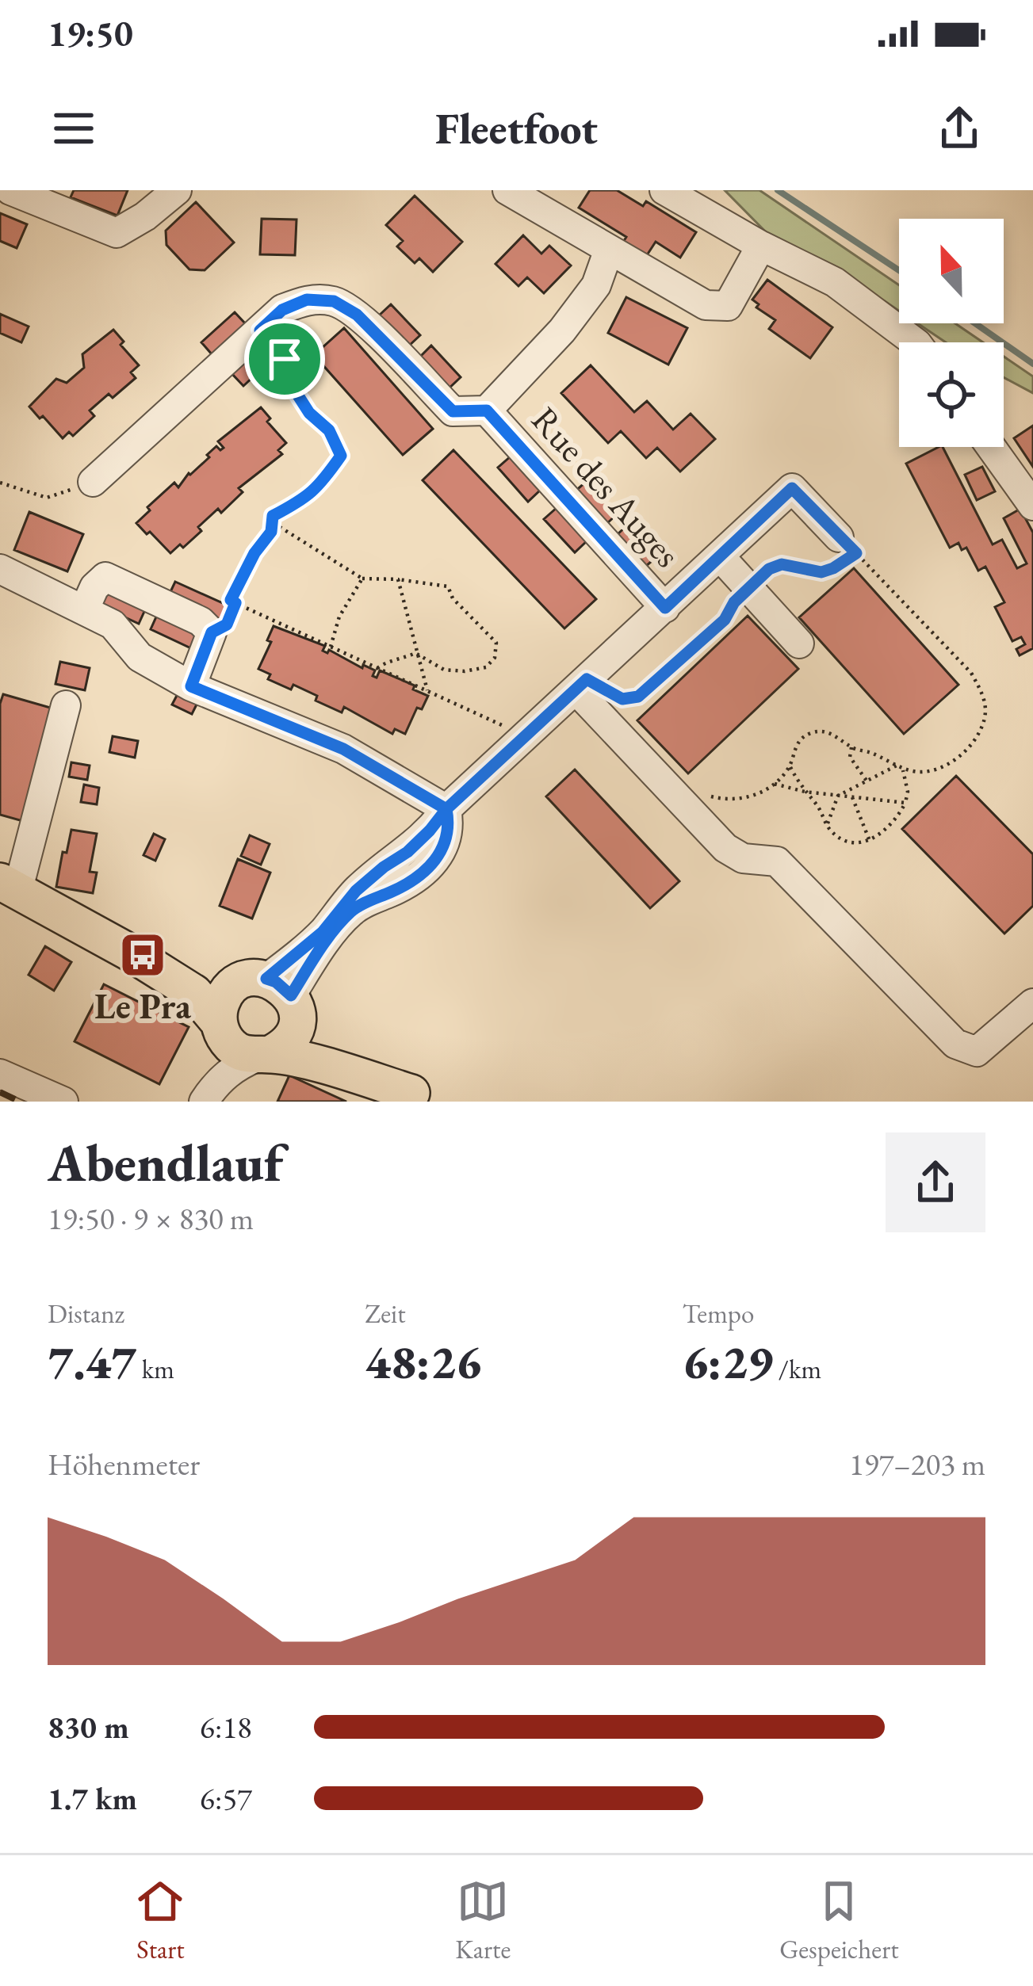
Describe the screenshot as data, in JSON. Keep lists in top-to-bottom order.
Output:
{
  "streets": {
    "street": ["Rue des Auges"]
  },
  "places": {
    "bus stop": ["Le Pra"]
  },
  "north": "top",
  "page": {
    "status": "19:50",
    "header": "Fleetfoot",
    "heading": ["Abendlauf", "19:50 · 9 × 830 m"],
    "stats": [
      ["Distanz", "7.47 km"],
      ["Zeit", "48:26"],
      ["Tempo", "6:29 /km"]
    ],
    "chart": ["Höhenmeter", "197–203 m"],
    "list": [
      {
        "name": "830 m",
        "note": "6:18"
      },
      {
        "name": "1.7 km",
        "note": "6:57"
      }
    ],
    "tabs": ["Start", "Karte", "Gespeichert"]
  }
}
